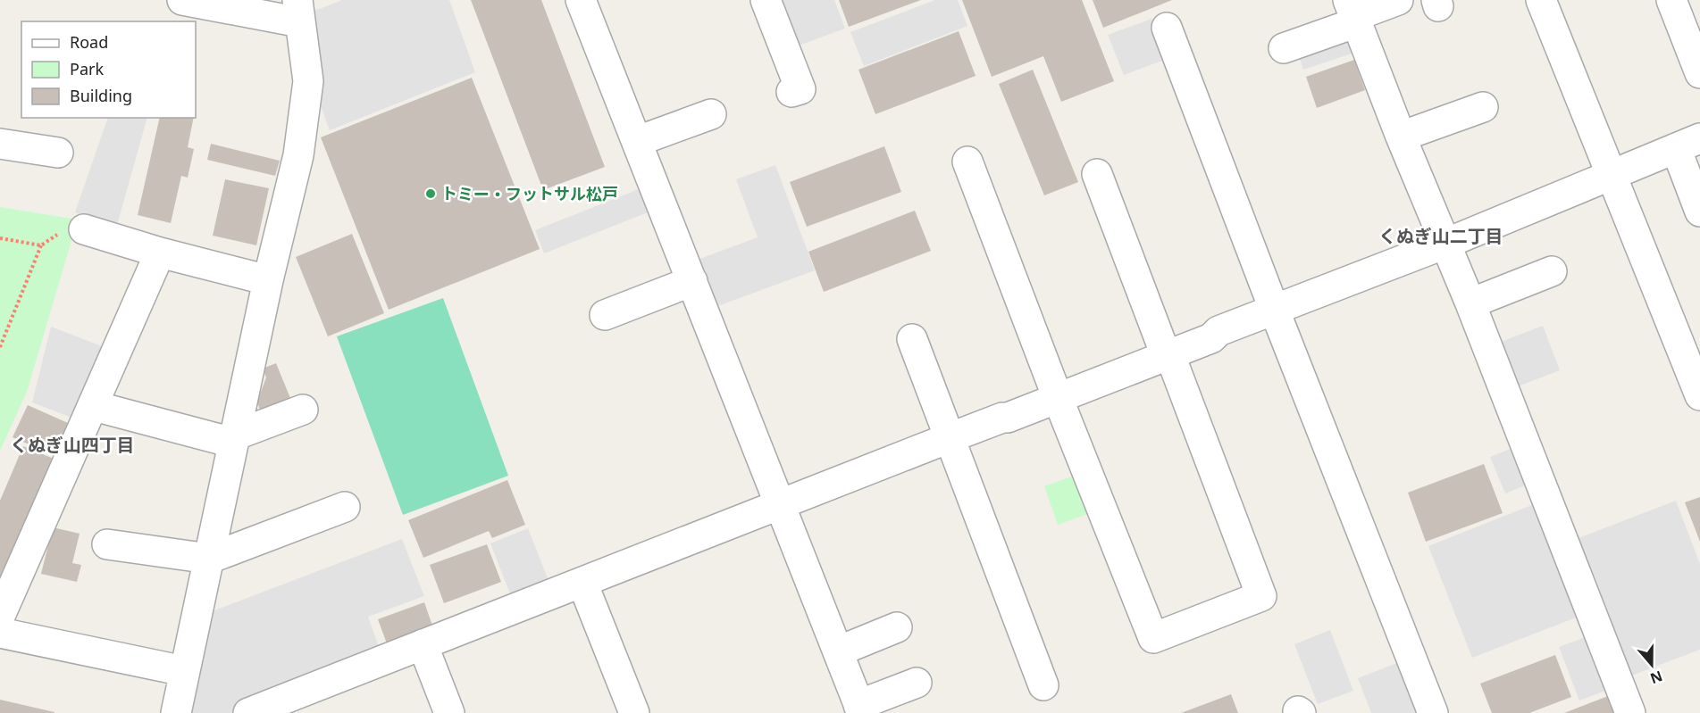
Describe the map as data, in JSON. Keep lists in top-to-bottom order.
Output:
{
  "districts": ["くぬぎ山二丁目", "くぬぎ山四丁目"],
  "places": ["トミー・フットサル松戸"],
  "legend": ["Road", "Park", "Building"],
  "north": "bottom"
}
